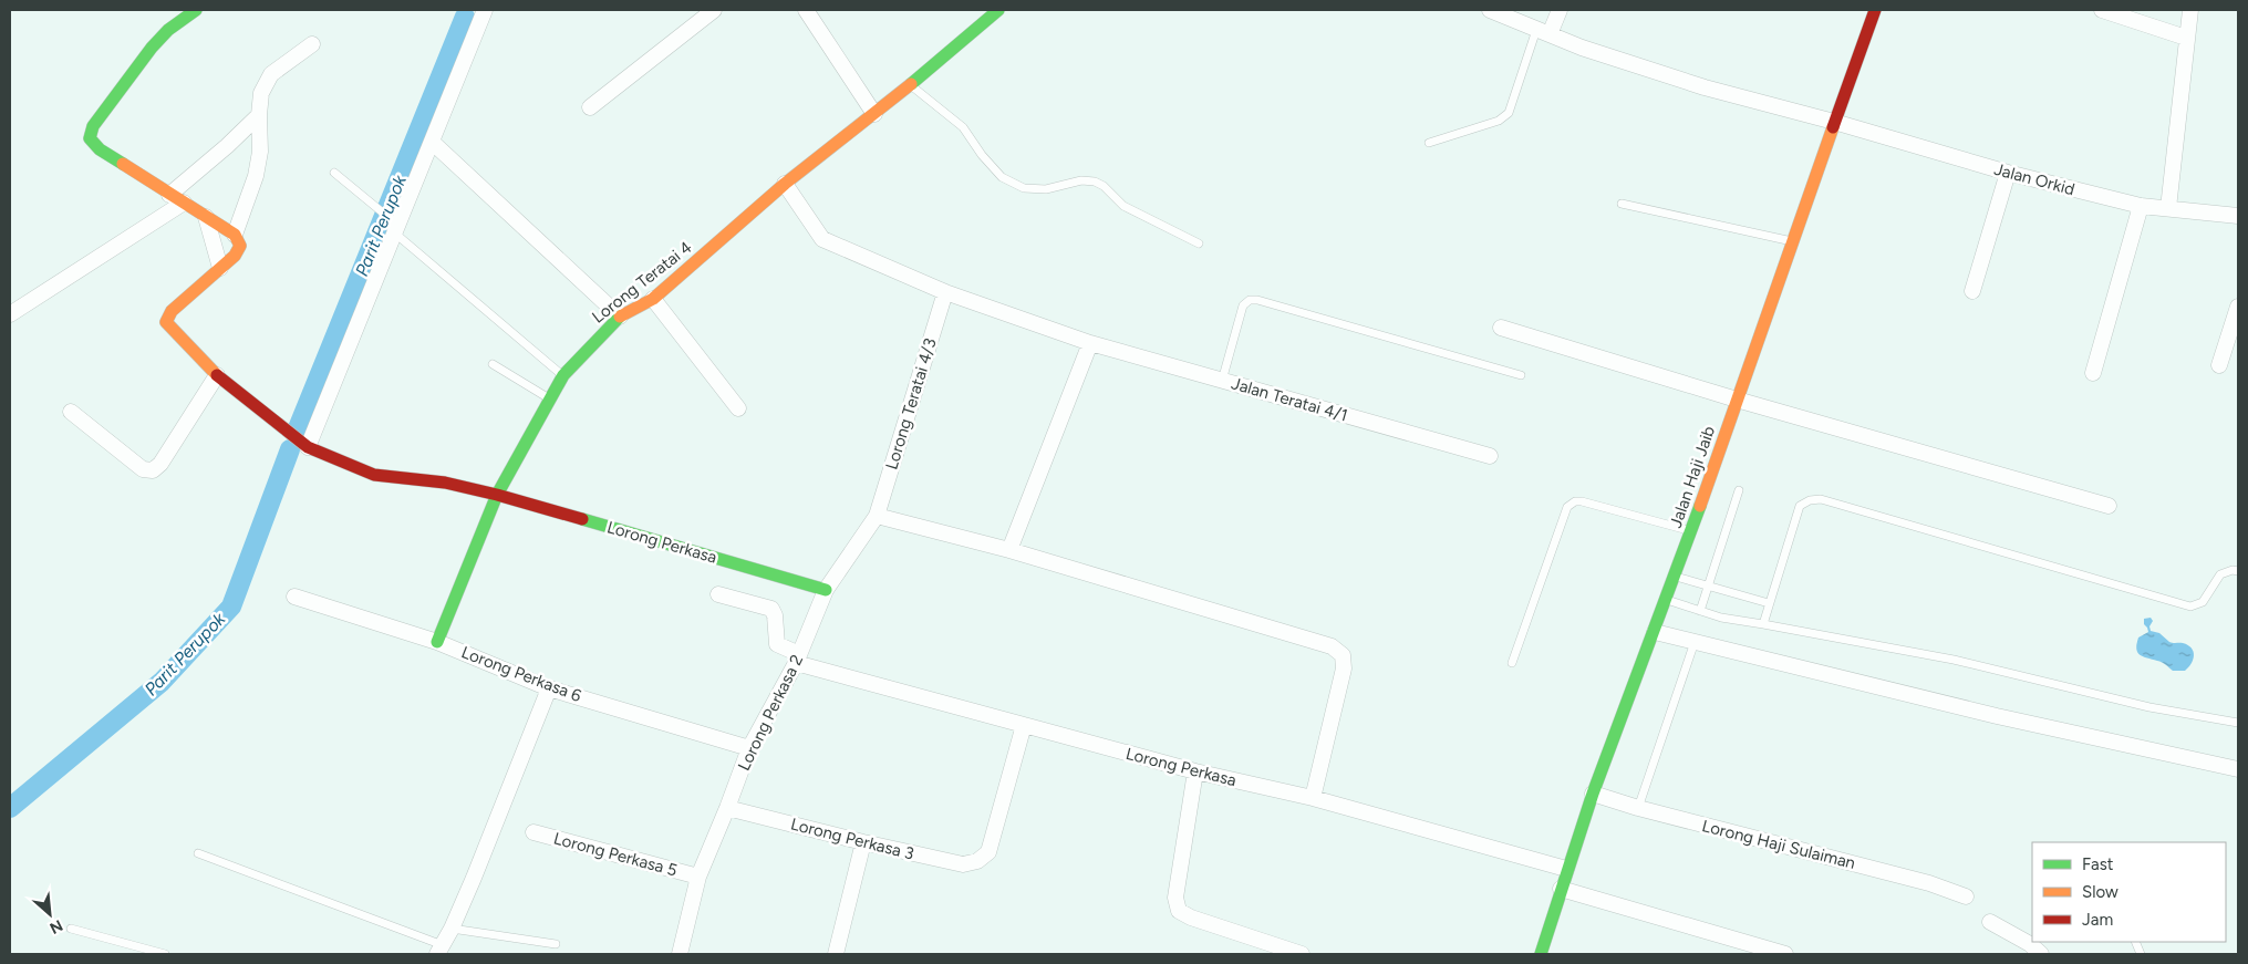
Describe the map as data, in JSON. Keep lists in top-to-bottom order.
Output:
{
  "streets": {
    "street": [
      "Jalan Orkid",
      "Lorong Teratai 4",
      "Jalan Teratai 4/1",
      "Lorong Teratai 4/3",
      "Jalan Haji Jaib",
      "Lorong Perkasa",
      "Lorong Perkasa 6",
      "Lorong Perkasa 2",
      "Lorong Perkasa 3",
      "Lorong Haji Sulaiman",
      "Lorong Perkasa 5"
    ]
  },
  "crossings": [
    ["Jalan Orkid", "Jalan Haji Jaib"],
    ["Lorong Teratai 4", "Jalan Teratai 4/1"],
    ["Lorong Teratai 4", "Lorong Perkasa"],
    ["Lorong Teratai 4", "Lorong Perkasa 6"],
    ["Jalan Teratai 4/1", "Lorong Teratai 4/3"],
    ["Lorong Teratai 4/3", "Lorong Perkasa 2"],
    ["Jalan Haji Jaib", "Lorong Perkasa"],
    ["Jalan Haji Jaib", "Lorong Haji Sulaiman"],
    ["Lorong Perkasa", "Lorong Perkasa 2"],
    ["Lorong Perkasa", "Lorong Perkasa 3"],
    ["Lorong Perkasa 6", "Lorong Perkasa 2"],
    ["Lorong Perkasa 2", "Lorong Perkasa 3"],
    ["Lorong Perkasa 2", "Lorong Perkasa 5"]
  ],
  "water": ["Parit Perupok"],
  "legend": ["Fast", "Slow", "Jam"],
  "north": "bottom right"
}
